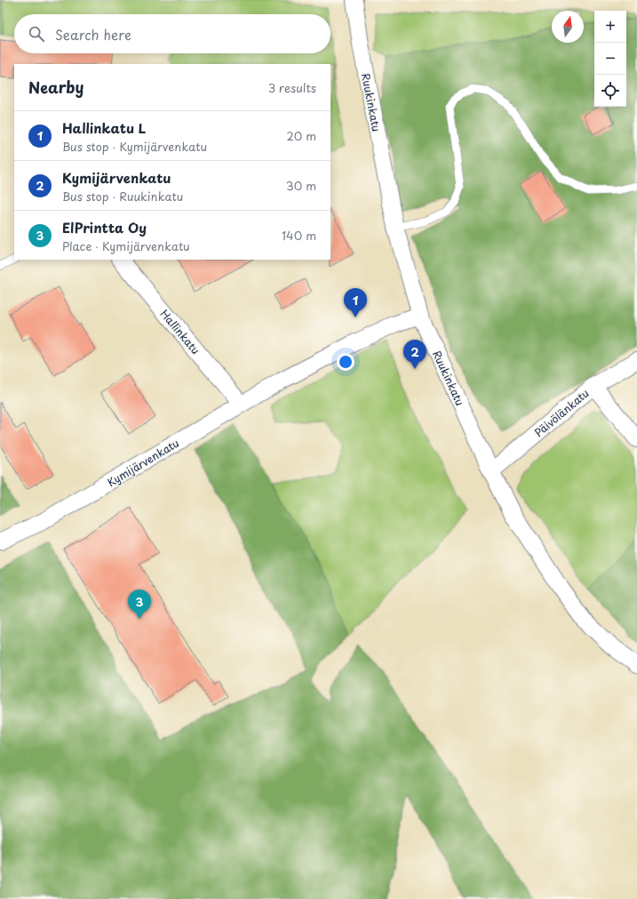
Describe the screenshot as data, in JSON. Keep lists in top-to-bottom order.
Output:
{
  "streets": {
    "street": [
      "Ruukinkatu",
      "Hallinkatu",
      "Päivölänkatu",
      "Kymijärvenkatu"
    ]
  },
  "crossings": [
    ["Ruukinkatu", "Päivölänkatu"],
    ["Ruukinkatu", "Kymijärvenkatu"],
    ["Hallinkatu", "Kymijärvenkatu"]
  ],
  "north": "top",
  "page": {
    "map_buttons": ["+", "−"],
    "search": "Search here",
    "heading": ["Nearby", "3 results"],
    "list": [
      {
        "mark": "1",
        "name": "Hallinkatu L",
        "note": "Bus stop · Kymijärvenkatu",
        "value": "20 m"
      },
      {
        "mark": "2",
        "name": "Kymijärvenkatu",
        "note": "Bus stop · Ruukinkatu",
        "value": "30 m"
      },
      {
        "mark": "3",
        "name": "ElPrintta Oy",
        "note": "Place · Kymijärvenkatu",
        "value": "140 m"
      }
    ],
    "pins": ["1", "2", "3"]
  }
}
